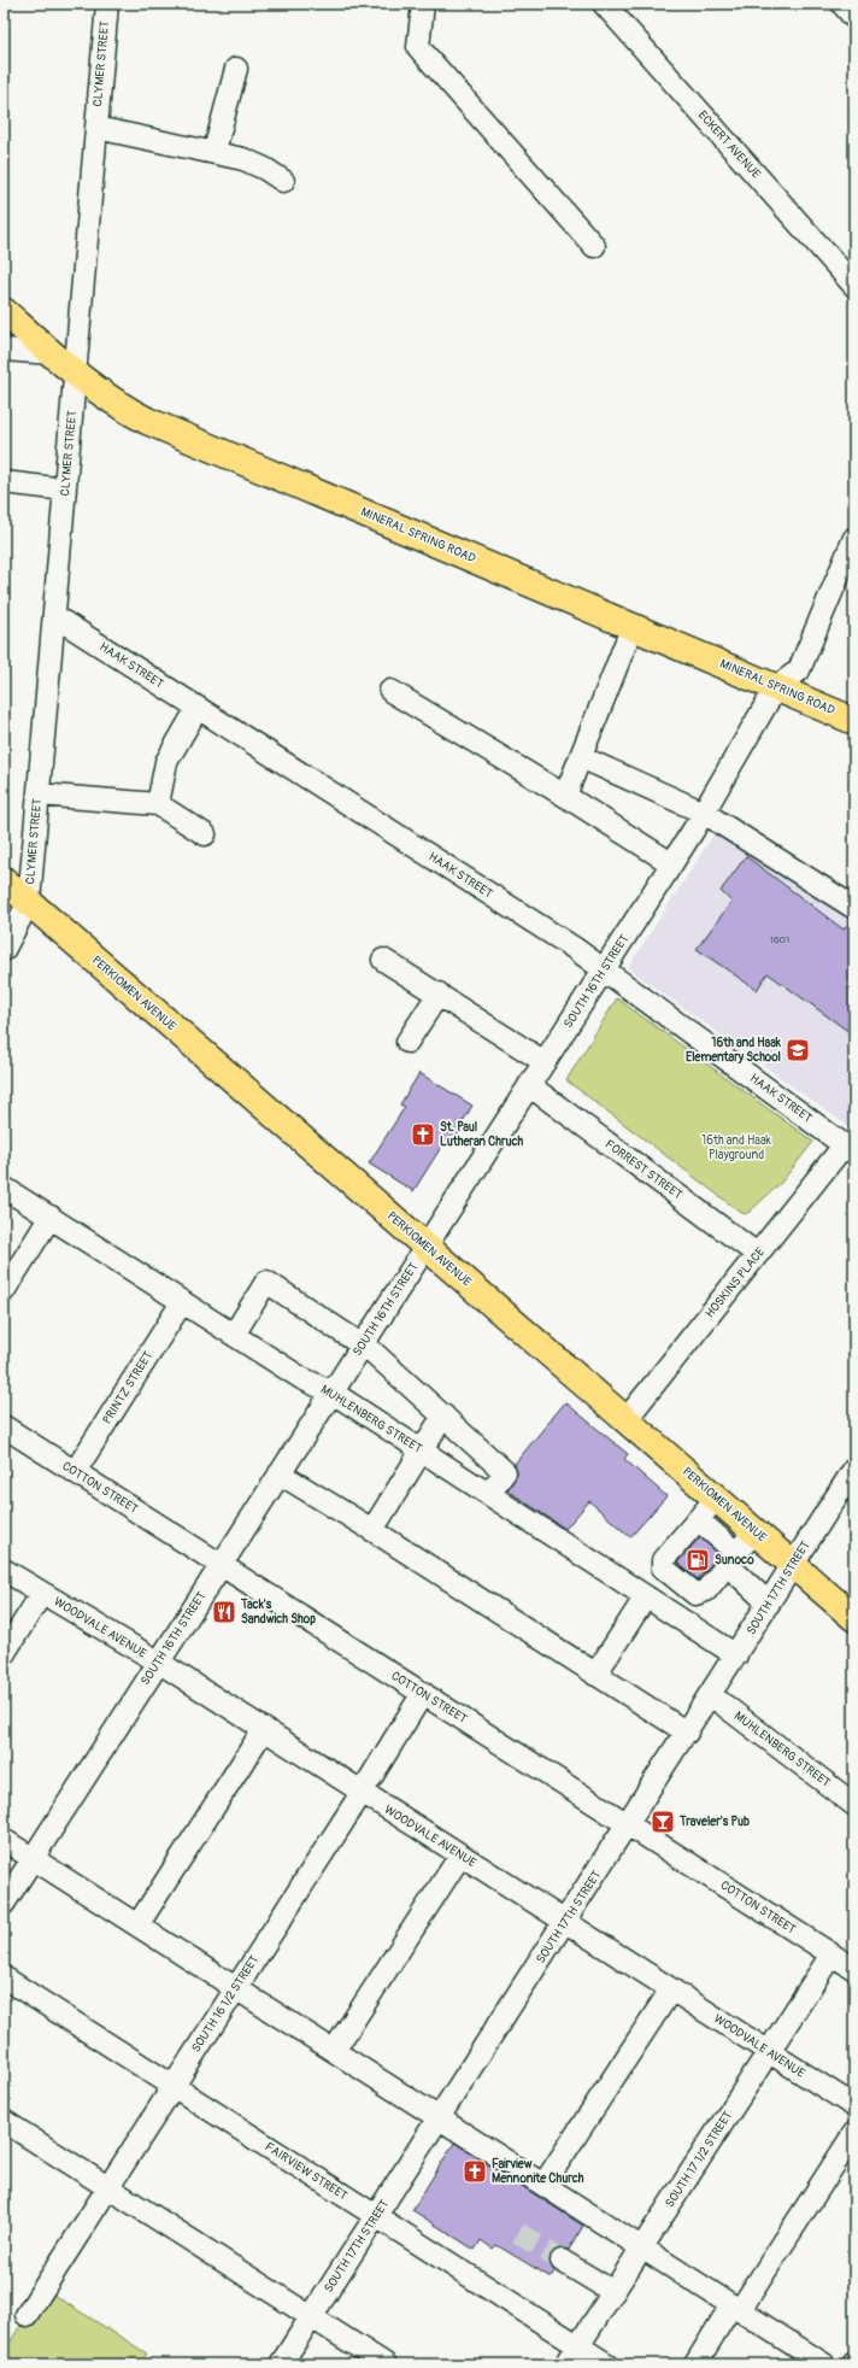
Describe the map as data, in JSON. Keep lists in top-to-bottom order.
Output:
{
  "streets": {
    "main road": ["MINERAL SPRING ROAD", "PERKIOMEN AVENUE"],
    "street": [
      "CLYMER STREET",
      "ECKERT AVENUE",
      "HAAK STREET",
      "SOUTH 16TH STREET",
      "FORREST STREET",
      "HOSKINS PLACE",
      "PRINTZ STREET",
      "MUHLENBERG STREET",
      "COTTON STREET",
      "SOUTH 17TH STREET",
      "WOODVALE AVENUE",
      "SOUTH 16 1/2 STREET",
      "SOUTH 17 1/2 STREET",
      "FAIRVIEW STREET"
    ]
  },
  "crossings": [
    ["CLYMER STREET", "MINERAL SPRING ROAD"],
    ["CLYMER STREET", "HAAK STREET"],
    ["CLYMER STREET", "PERKIOMEN AVENUE"],
    ["MINERAL SPRING ROAD", "SOUTH 16TH STREET"],
    ["HAAK STREET", "SOUTH 16TH STREET"],
    ["HAAK STREET", "HOSKINS PLACE"],
    ["SOUTH 16TH STREET", "PERKIOMEN AVENUE"],
    ["SOUTH 16TH STREET", "FORREST STREET"],
    ["SOUTH 16TH STREET", "MUHLENBERG STREET"],
    ["SOUTH 16TH STREET", "COTTON STREET"],
    ["SOUTH 16TH STREET", "WOODVALE AVENUE"],
    ["PERKIOMEN AVENUE", "HOSKINS PLACE"],
    ["PERKIOMEN AVENUE", "SOUTH 17TH STREET"],
    ["FORREST STREET", "HOSKINS PLACE"],
    ["PRINTZ STREET", "MUHLENBERG STREET"],
    ["PRINTZ STREET", "COTTON STREET"],
    ["MUHLENBERG STREET", "SOUTH 17TH STREET"],
    ["COTTON STREET", "SOUTH 17TH STREET"],
    ["COTTON STREET", "SOUTH 16 1/2 STREET"],
    ["COTTON STREET", "SOUTH 17 1/2 STREET"],
    ["SOUTH 17TH STREET", "WOODVALE AVENUE"],
    ["SOUTH 17TH STREET", "FAIRVIEW STREET"],
    ["WOODVALE AVENUE", "SOUTH 16 1/2 STREET"],
    ["WOODVALE AVENUE", "SOUTH 17 1/2 STREET"],
    ["SOUTH 16 1/2 STREET", "FAIRVIEW STREET"],
    ["SOUTH 17 1/2 STREET", "FAIRVIEW STREET"]
  ],
  "parks": ["16th and Haak Playground"],
  "places": {
    "school or university": ["16th and Haak Elementary School"],
    "church": ["St. Paul Lutheran Chruch", "Fairview Mennonite Church"],
    "fuel station": ["Sunoco"],
    "restaurant": ["Tack's Sandwich Shop"],
    "bar": ["Traveler's Pub"]
  },
  "house_numbers": ["1601"]
}
